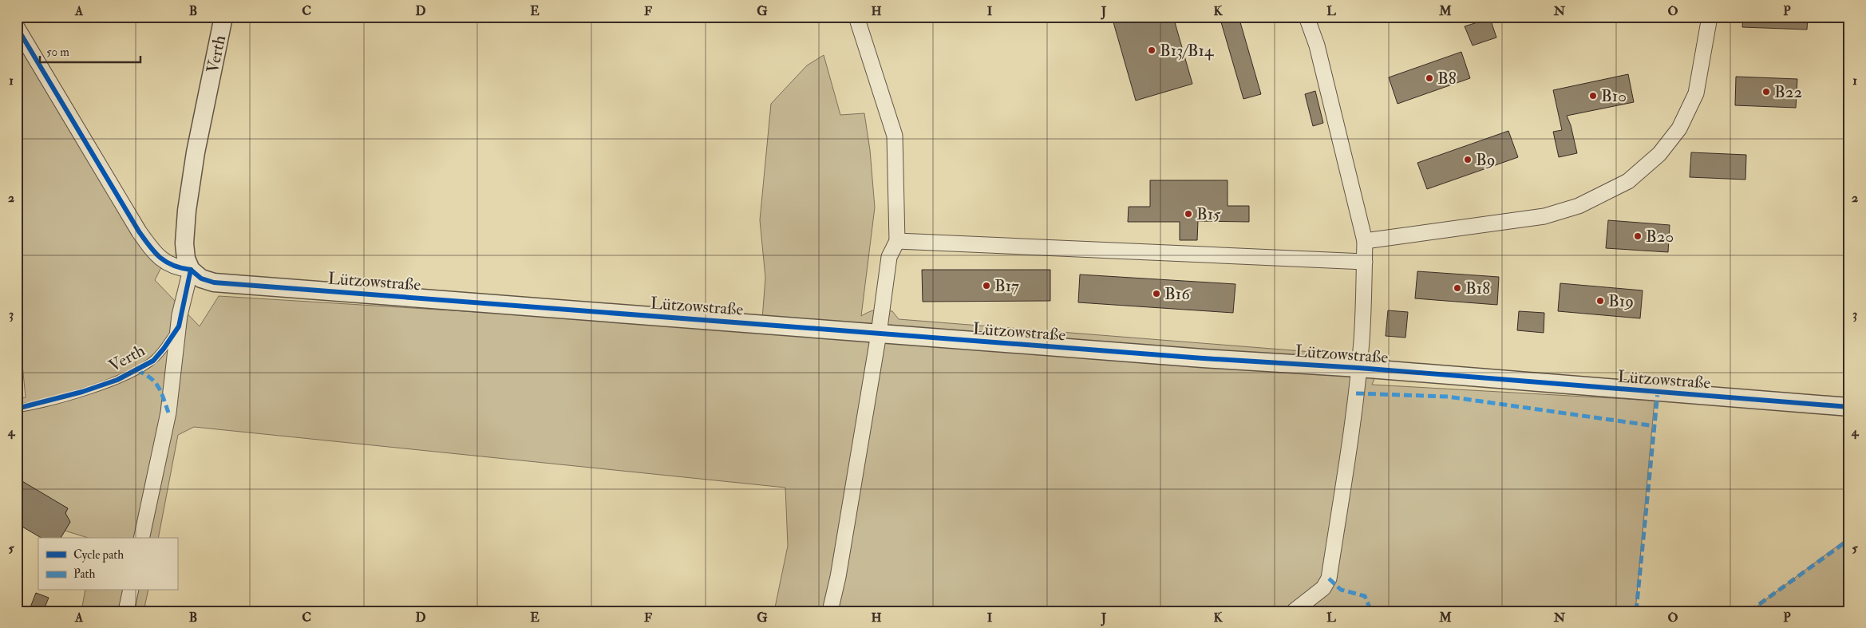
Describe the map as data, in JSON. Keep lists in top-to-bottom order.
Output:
{
  "streets": {
    "street": ["Verth", "Lützowstraße"]
  },
  "crossings": [
    ["Verth", "Lützowstraße"]
  ],
  "places": [
    "B13/B14",
    "B8",
    "B22",
    "B10",
    "B9",
    "B15",
    "B20",
    "B17",
    "B18",
    "B16",
    "B19"
  ],
  "legend": ["Cycle path", "Path"],
  "scale_bar": "50 m",
  "grid": {
    "columns": [
      "A",
      "B",
      "C",
      "D",
      "E",
      "F",
      "G",
      "H",
      "I",
      "J",
      "K",
      "L",
      "M",
      "N",
      "O",
      "P"
    ],
    "rows": [
      "1",
      "2",
      "3",
      "4",
      "5"
    ]
  }
}
